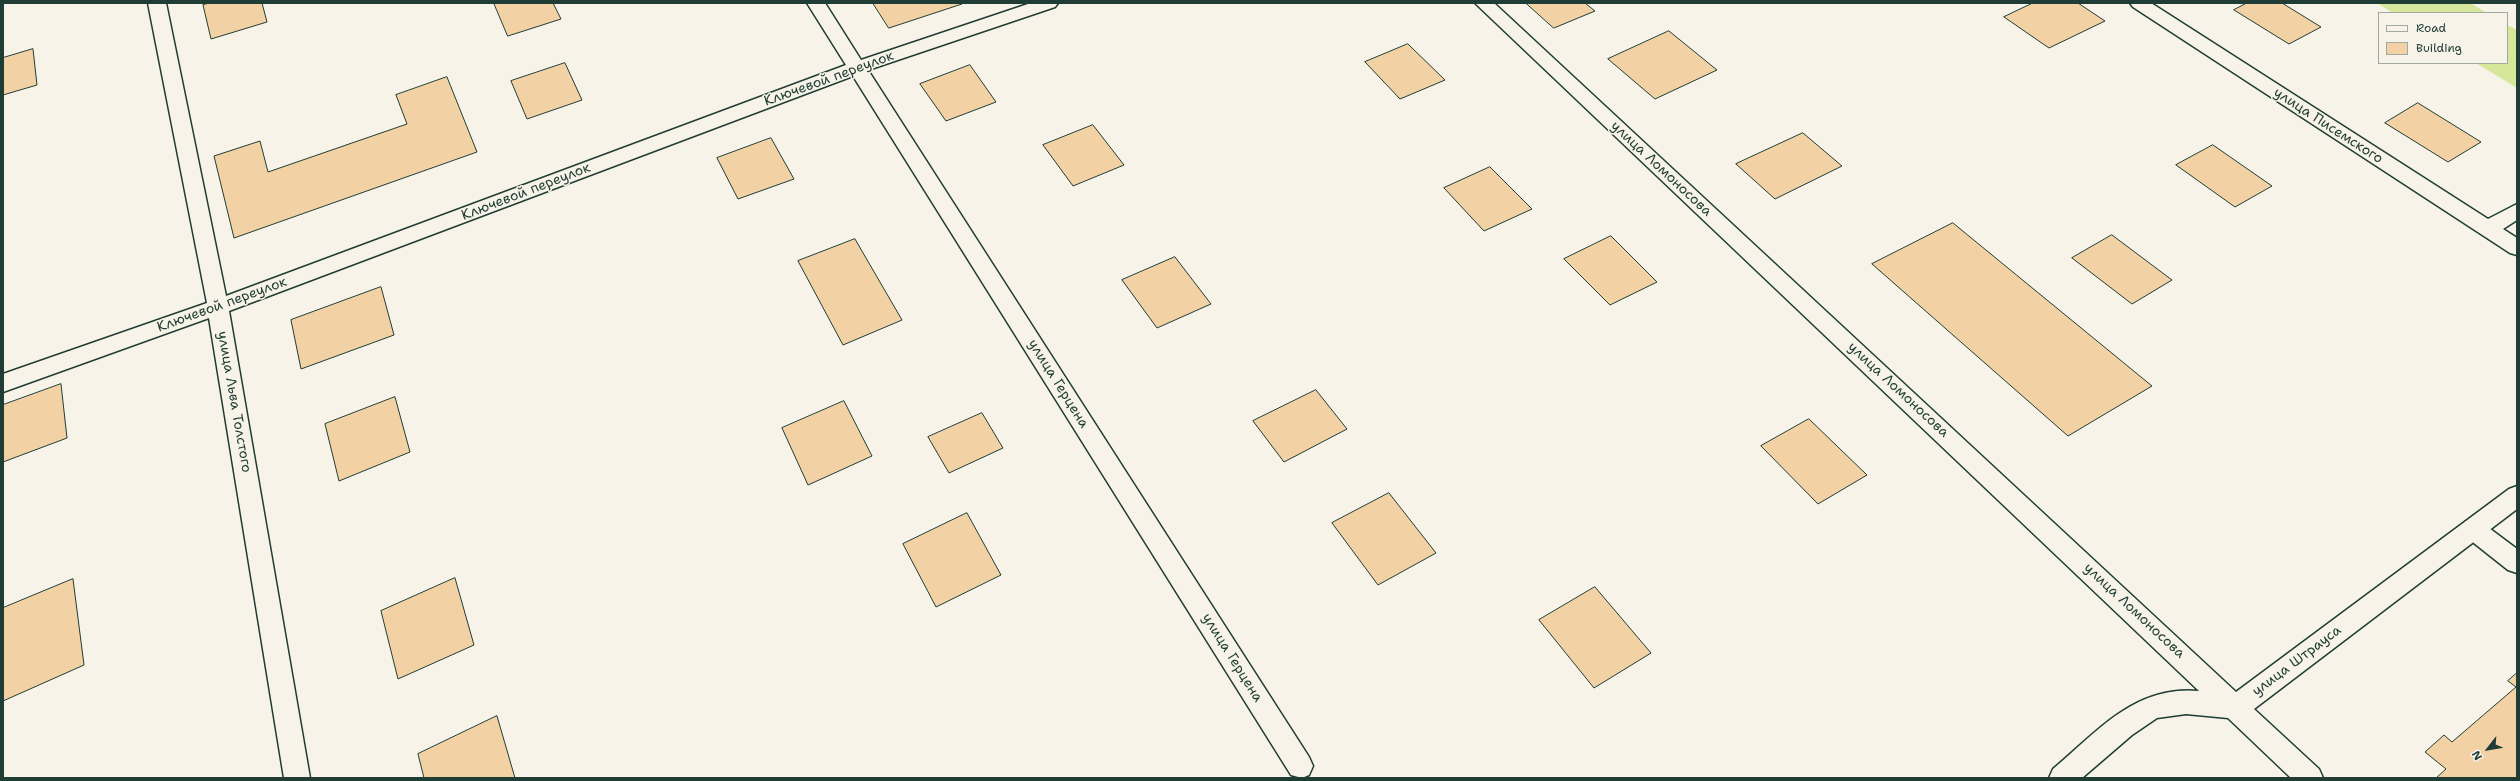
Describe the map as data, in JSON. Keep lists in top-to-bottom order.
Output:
{
  "streets": {
    "street": [
      "Ключевой переулок",
      "улица Писемского",
      "улица Ломоносова",
      "улица Герцена",
      "улица Льва Толстого",
      "улица Штрауса"
    ]
  },
  "crossings": [
    ["Ключевой переулок", "улица Герцена"],
    ["Ключевой переулок", "улица Льва Толстого"],
    ["улица Ломоносова", "улица Штрауса"]
  ],
  "legend": ["Road", "Building"],
  "north": "bottom left"
}
